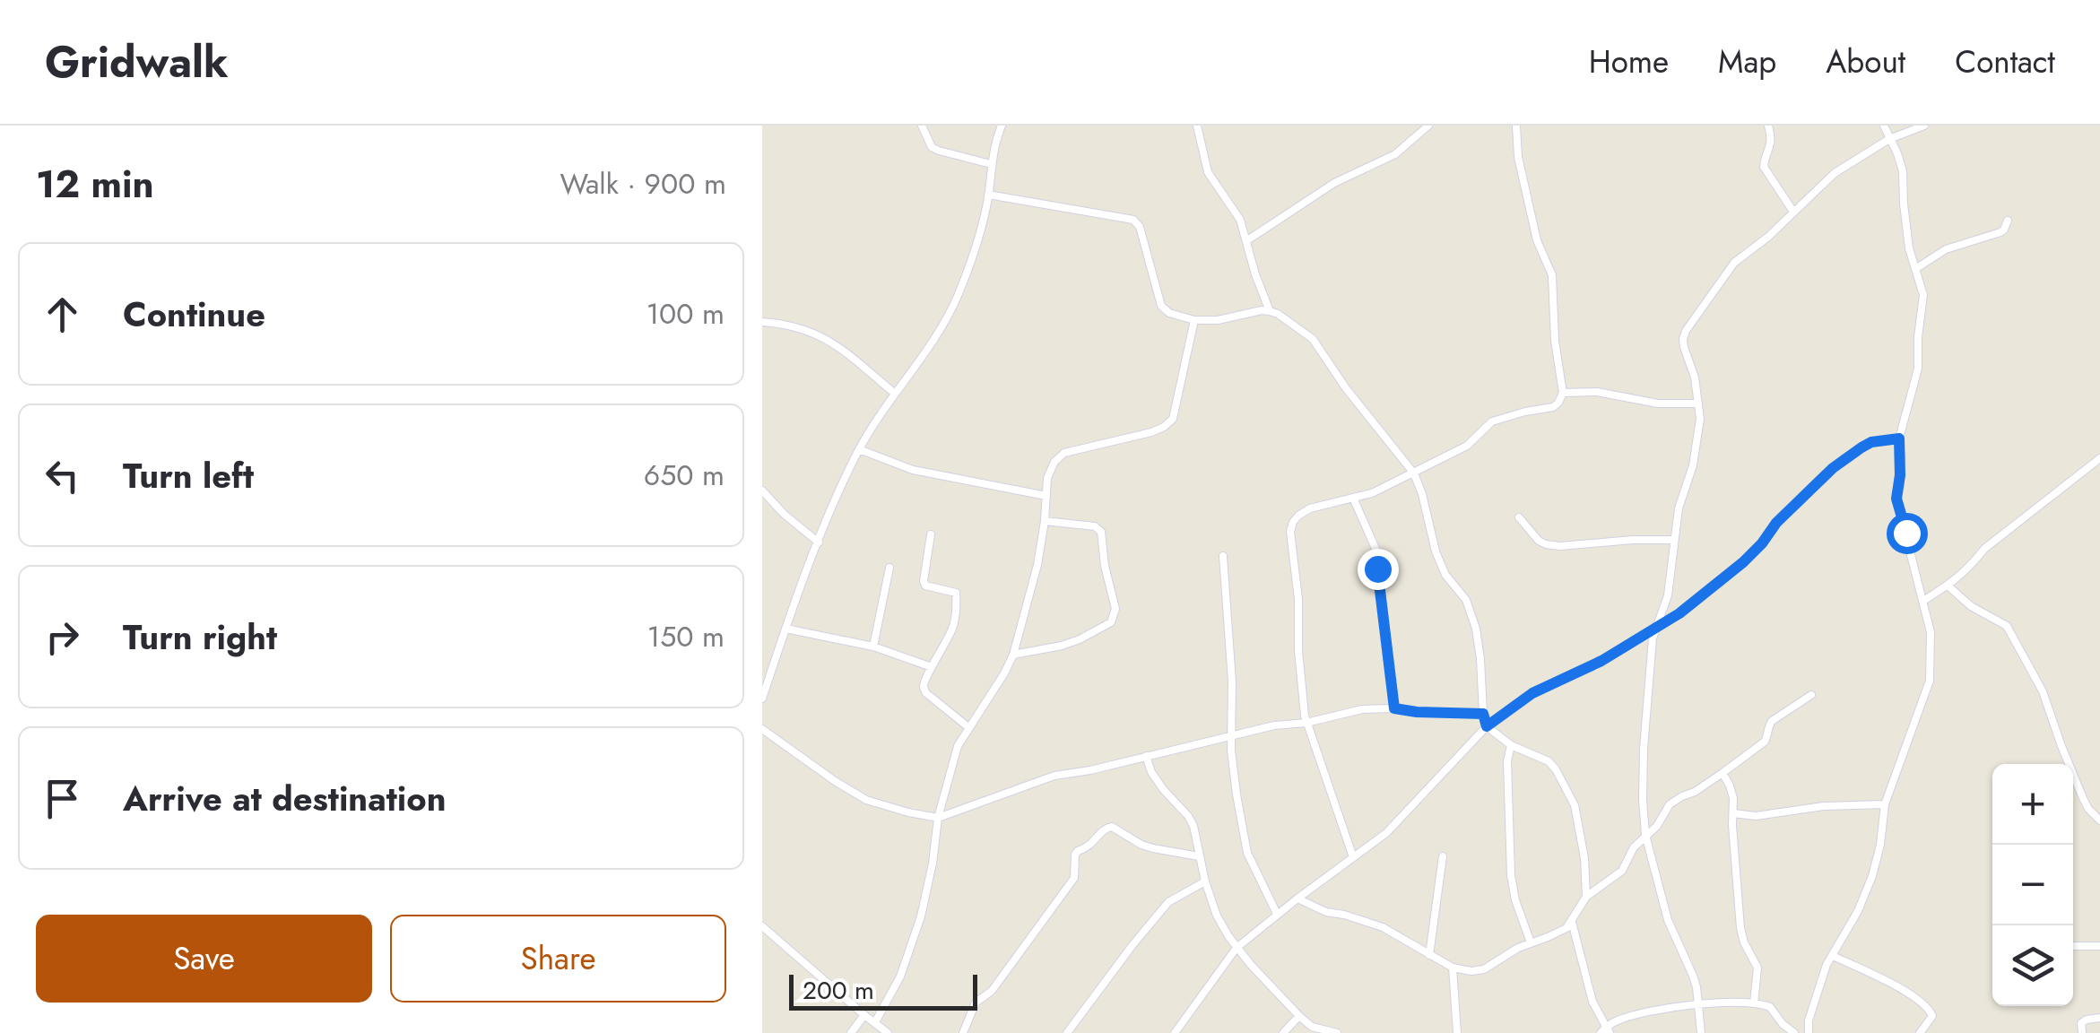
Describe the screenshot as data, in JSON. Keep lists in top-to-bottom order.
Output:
{
  "scale_bar": "200 m",
  "page": {
    "header": "Gridwalk",
    "nav": [
      "Home",
      "Map",
      "About",
      "Contact"
    ],
    "heading": ["12 min", "Walk · 900 m"],
    "list": [
      ["Continue", "100 m"],
      ["Turn left", "650 m"],
      ["Turn right", "150 m"],
      "Arrive at destination"
    ],
    "map_buttons": ["+", "−"],
    "buttons": ["Save", "Share"],
    "scale": "200 m"
  }
}
